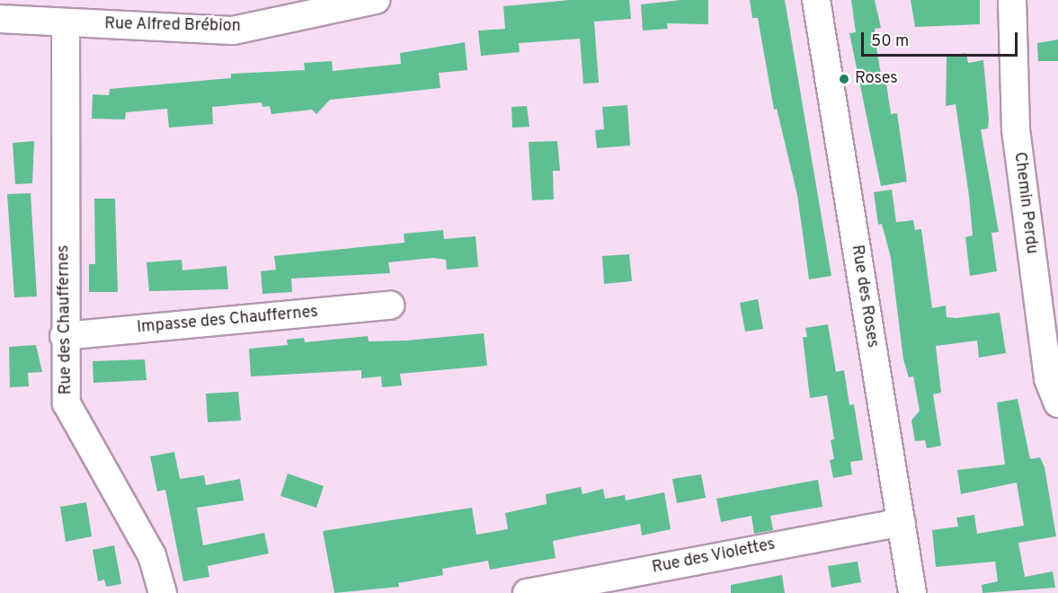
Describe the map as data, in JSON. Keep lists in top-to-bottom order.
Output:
{
  "streets": {
    "street": [
      "Rue Alfred Brébion",
      "Chemin Perdu",
      "Rue des Roses",
      "Rue des Chauffernes",
      "Impasse des Chauffernes",
      "Rue des Violettes"
    ]
  },
  "crossings": [
    ["Rue Alfred Brébion", "Rue des Chauffernes"],
    ["Rue des Roses", "Rue des Violettes"],
    ["Rue des Chauffernes", "Impasse des Chauffernes"]
  ],
  "places": ["Roses"],
  "scale_bar": "50 m"
}
